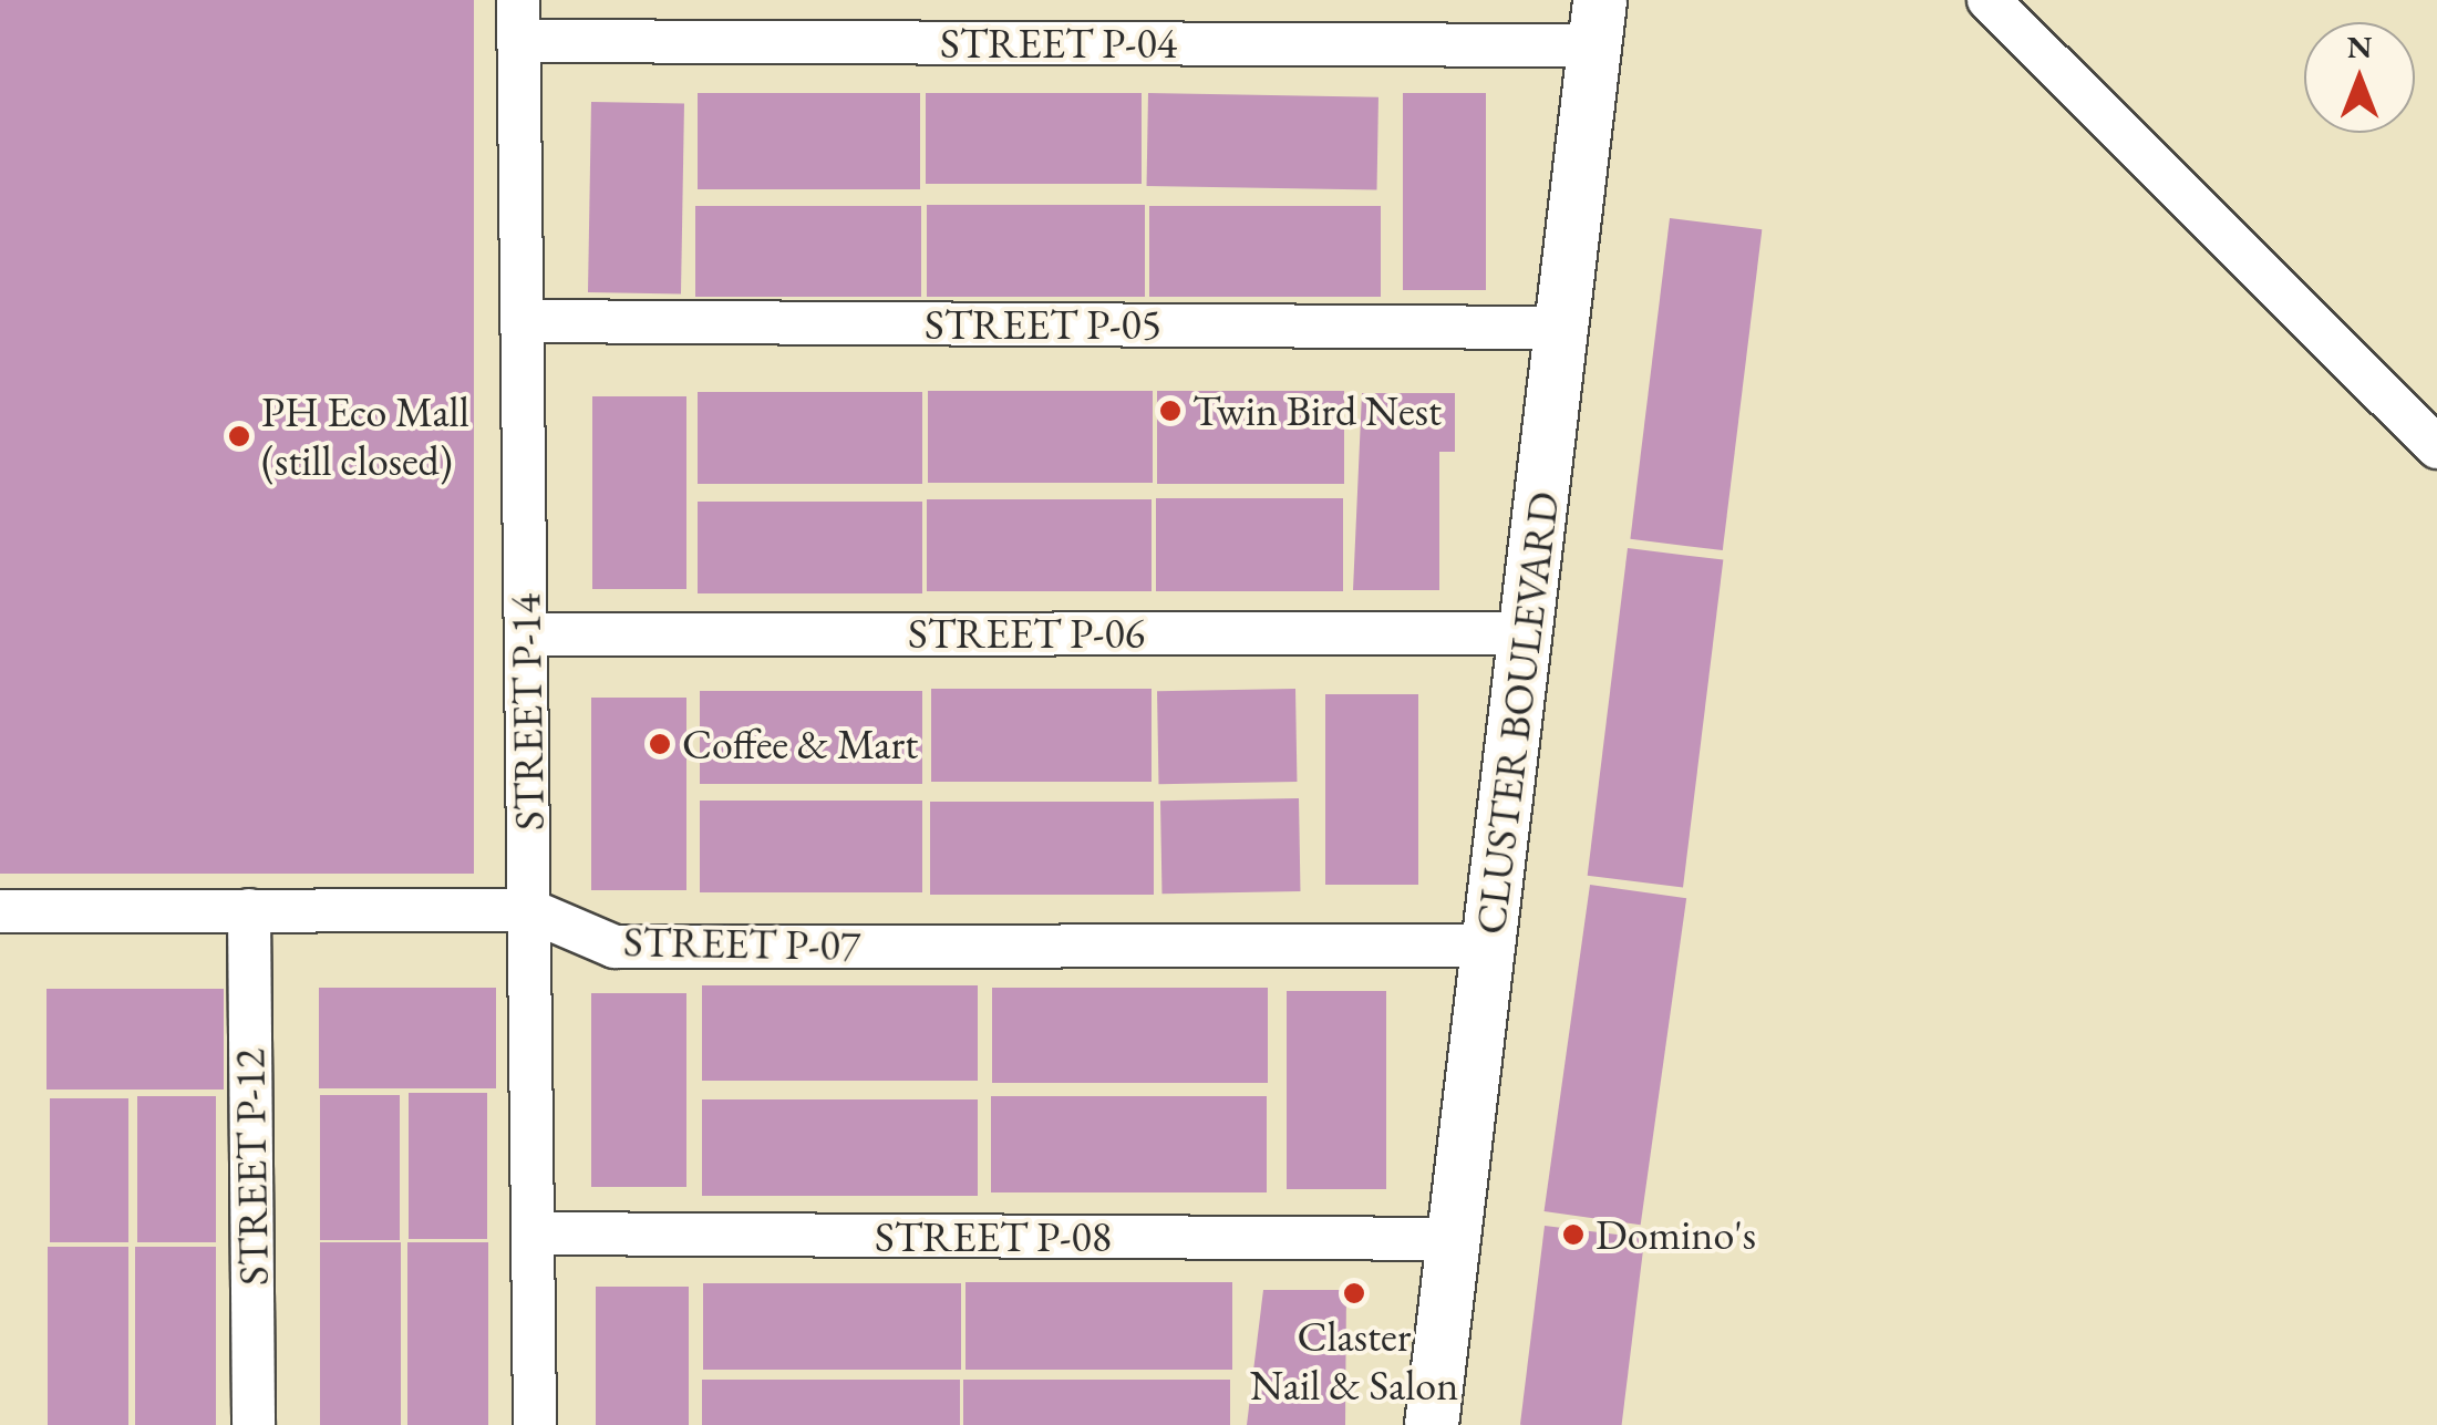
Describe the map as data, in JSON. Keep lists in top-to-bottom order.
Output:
{
  "streets": {
    "street": [
      "STREET P-04",
      "STREET P-05",
      "STREET P-06",
      "STREET P-14",
      "CLUSTER BOULEVARD",
      "STREET P-07",
      "STREET P-12",
      "STREET P-08"
    ]
  },
  "crossings": [
    ["STREET P-04", "STREET P-14"],
    ["STREET P-04", "CLUSTER BOULEVARD"],
    ["STREET P-05", "STREET P-14"],
    ["STREET P-05", "CLUSTER BOULEVARD"],
    ["STREET P-06", "STREET P-14"],
    ["STREET P-06", "CLUSTER BOULEVARD"],
    ["STREET P-14", "STREET P-07"],
    ["STREET P-14", "STREET P-08"],
    ["CLUSTER BOULEVARD", "STREET P-07"],
    ["CLUSTER BOULEVARD", "STREET P-08"],
    ["STREET P-07", "STREET P-12"]
  ],
  "places": [
    "Twin Bird Nest",
    "PH Eco Mall (still closed)",
    "Coffee & Mart",
    "Domino's",
    "Claster Nail & Salon"
  ],
  "north": "top"
}
